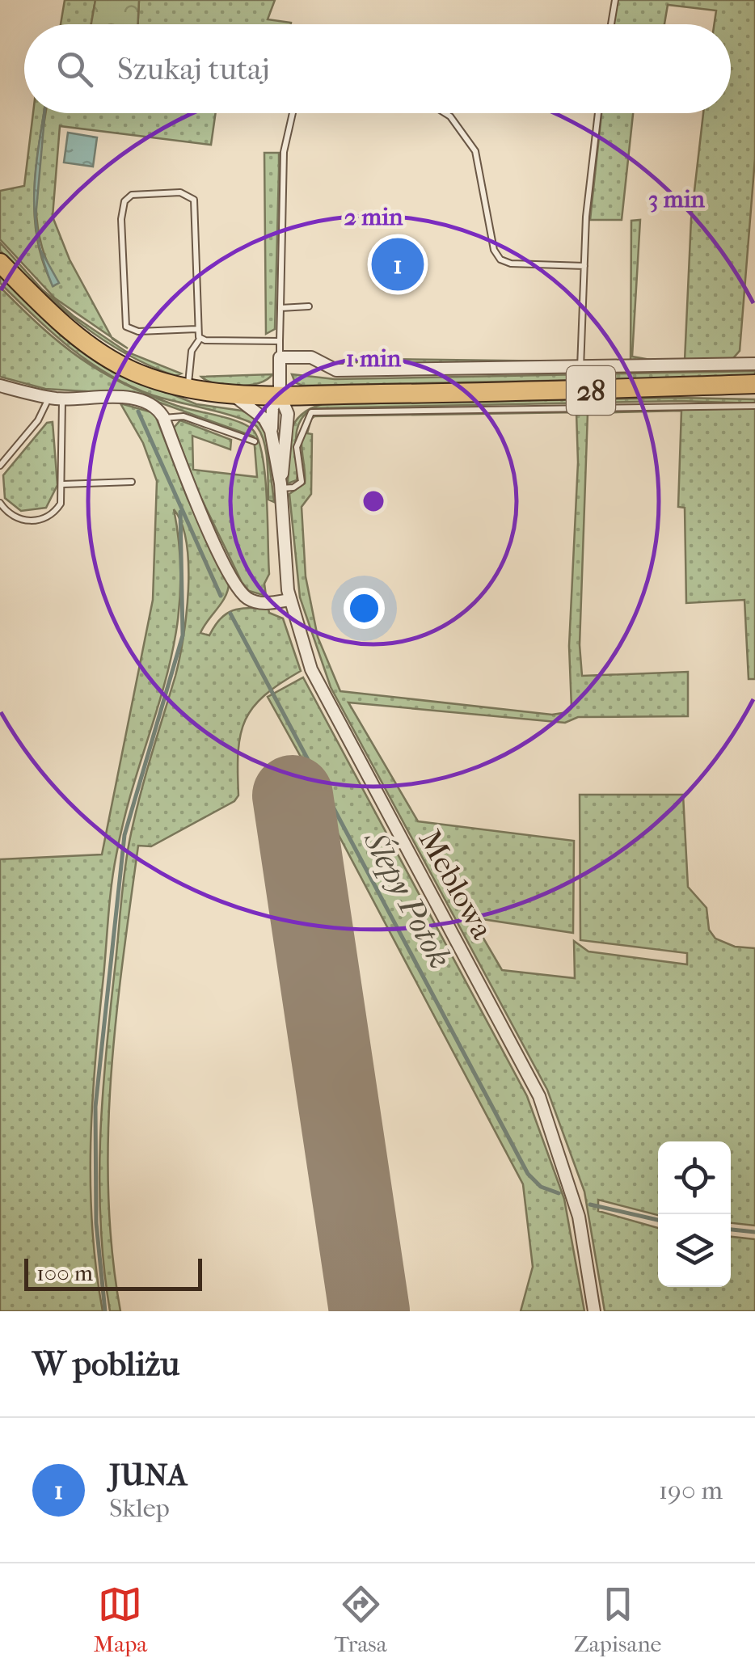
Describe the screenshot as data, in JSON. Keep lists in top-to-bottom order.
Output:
{
  "streets": {
    "main road": ["28"],
    "street": ["Meblowa"]
  },
  "crossings": [
    ["28", "Meblowa"]
  ],
  "water": ["Ślepy Potok"],
  "scale_bar": "100 m",
  "page": {
    "search": "Szukaj tutaj",
    "pins": "1",
    "scale": "100 m",
    "heading": "W pobliżu",
    "list": [
      {
        "mark": "1",
        "name": "JUNA",
        "note": "Sklep",
        "value": "190 m"
      }
    ],
    "nav": ["Mapa", "Trasa", "Zapisane"]
  },
  "rings": ["3 min", "2 min", "1 min"]
}
